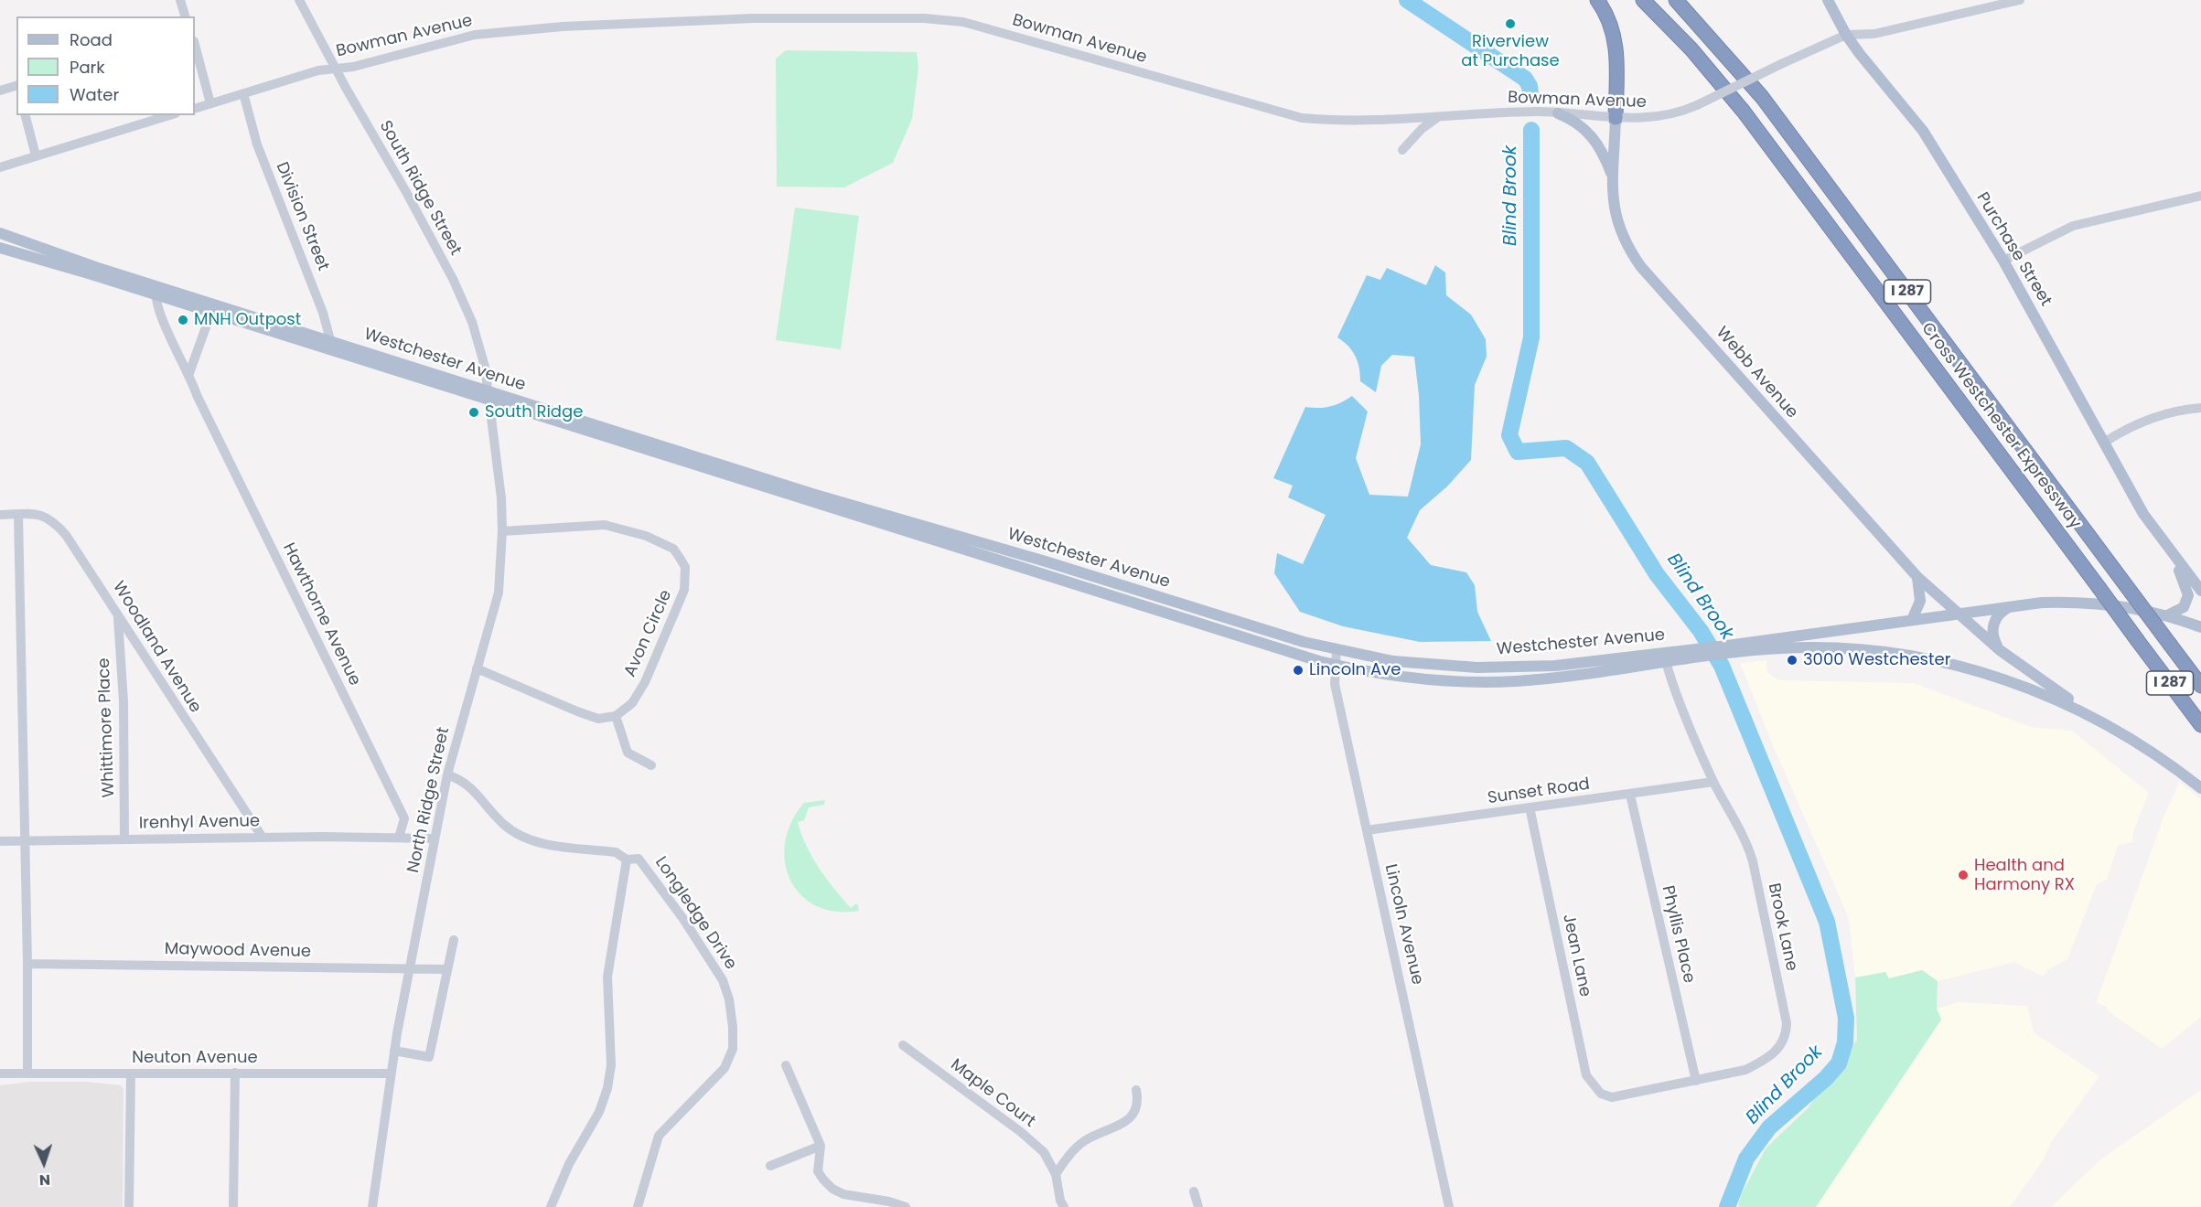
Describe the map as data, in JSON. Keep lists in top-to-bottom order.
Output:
{
  "streets": {
    "highway": ["I 287", "Cross Westchester Expressway"],
    "main road": ["Purchase Street", "Westchester Avenue", "Webb Avenue"],
    "street": [
      "Bowman Avenue",
      "South Ridge Street",
      "Division Street",
      "Hawthorne Avenue",
      "Avon Circle",
      "Woodland Avenue",
      "Whittimore Place",
      "Sunset Road",
      "North Ridge Street",
      "Irenhyl Avenue",
      "Longledge Drive",
      "Lincoln Avenue",
      "Brook Lane",
      "Phyllis Place",
      "Maywood Avenue",
      "Jean Lane",
      "Neuton Avenue",
      "Maple Court"
    ]
  },
  "crossings": [
    ["Bowman Avenue", "South Ridge Street"],
    ["Bowman Avenue", "Division Street"],
    ["Bowman Avenue", "Purchase Street"],
    ["Bowman Avenue", "Webb Avenue"],
    ["South Ridge Street", "Westchester Avenue"],
    ["South Ridge Street", "North Ridge Street"],
    ["Division Street", "Westchester Avenue"],
    ["Westchester Avenue", "Webb Avenue"],
    ["Westchester Avenue", "Hawthorne Avenue"],
    ["Westchester Avenue", "North Ridge Street"],
    ["Westchester Avenue", "Lincoln Avenue"],
    ["Westchester Avenue", "Brook Lane"],
    ["Hawthorne Avenue", "Irenhyl Avenue"],
    ["Avon Circle", "North Ridge Street"],
    ["Woodland Avenue", "Whittimore Place"],
    ["Woodland Avenue", "Irenhyl Avenue"],
    ["Whittimore Place", "Irenhyl Avenue"],
    ["Sunset Road", "Lincoln Avenue"],
    ["Sunset Road", "Brook Lane"],
    ["Sunset Road", "Phyllis Place"],
    ["Sunset Road", "Jean Lane"],
    ["North Ridge Street", "Longledge Drive"],
    ["North Ridge Street", "Maywood Avenue"],
    ["North Ridge Street", "Neuton Avenue"],
    ["Brook Lane", "Phyllis Place"],
    ["Brook Lane", "Jean Lane"]
  ],
  "water": ["Blind Brook"],
  "places": [
    "Riverview at Purchase",
    "MNH Outpost",
    "South Ridge",
    "3000 Westchester",
    "Lincoln Ave",
    "Health and Harmony RX"
  ],
  "legend": ["Road", "Park", "Water"],
  "north": "bottom"
}
